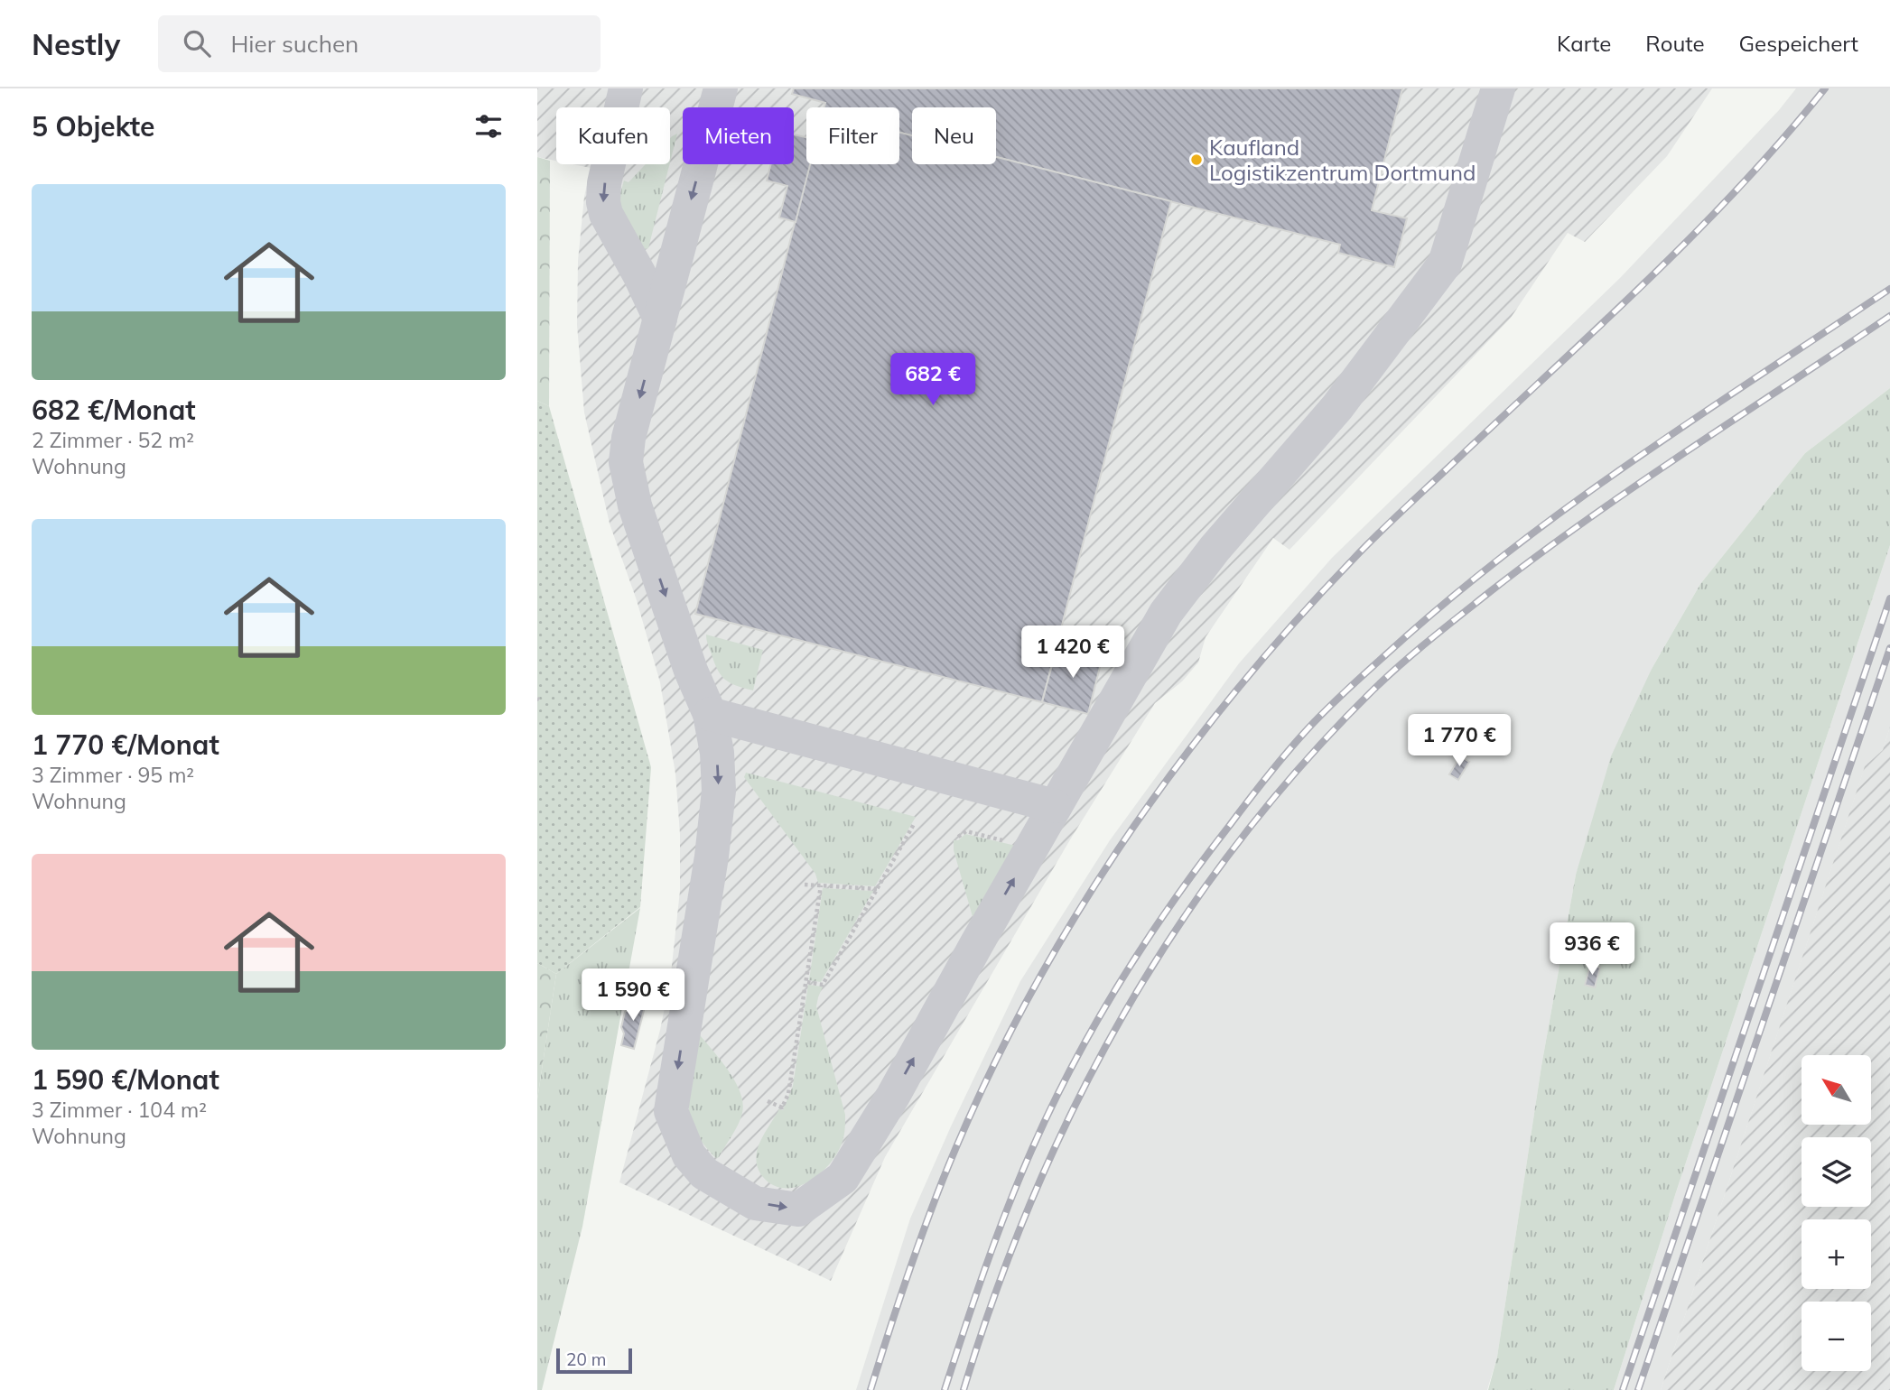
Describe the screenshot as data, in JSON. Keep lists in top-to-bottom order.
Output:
{
  "places": ["Kaufland Logistikzentrum Dortmund"],
  "scale_bar": "20 m",
  "north": "top left",
  "page": {
    "header": "Nestly",
    "search": "Hier suchen",
    "nav": ["Karte", "Route", "Gespeichert"],
    "heading": "5 Objekte",
    "chip": [
      "Kaufen",
      "Mieten",
      "Filter",
      "Neu"
    ],
    "list": [
      {
        "name": "682 €/Monat",
        "note": "2 Zimmer · 52 m² · Wohnung"
      },
      {
        "name": "1 770 €/Monat",
        "note": "3 Zimmer · 95 m² · Wohnung"
      },
      {
        "name": "1 590 €/Monat",
        "note": "3 Zimmer · 104 m² · Wohnung"
      }
    ],
    "price": [
      "682 €",
      "1 420 €",
      "1 770 €",
      "936 €",
      "1 590 €"
    ],
    "map_buttons": ["+", "−"],
    "scale": "20 m"
  }
}
